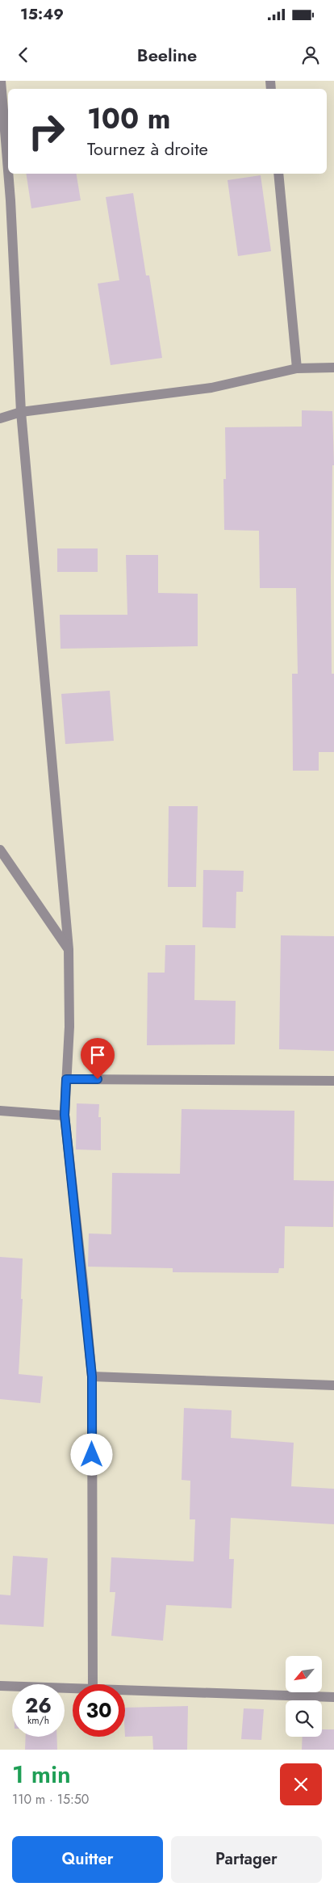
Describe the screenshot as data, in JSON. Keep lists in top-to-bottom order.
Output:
{
  "north": "bottom left",
  "page": {
    "status": "15:49",
    "header": "Beeline",
    "turn": ["100 m", "Tournez à droite"],
    "speed": "26 km/h",
    "limit": "30",
    "heading": ["1 min", "110 m · 15:50"],
    "buttons": ["Quitter", "Partager"]
  }
}
